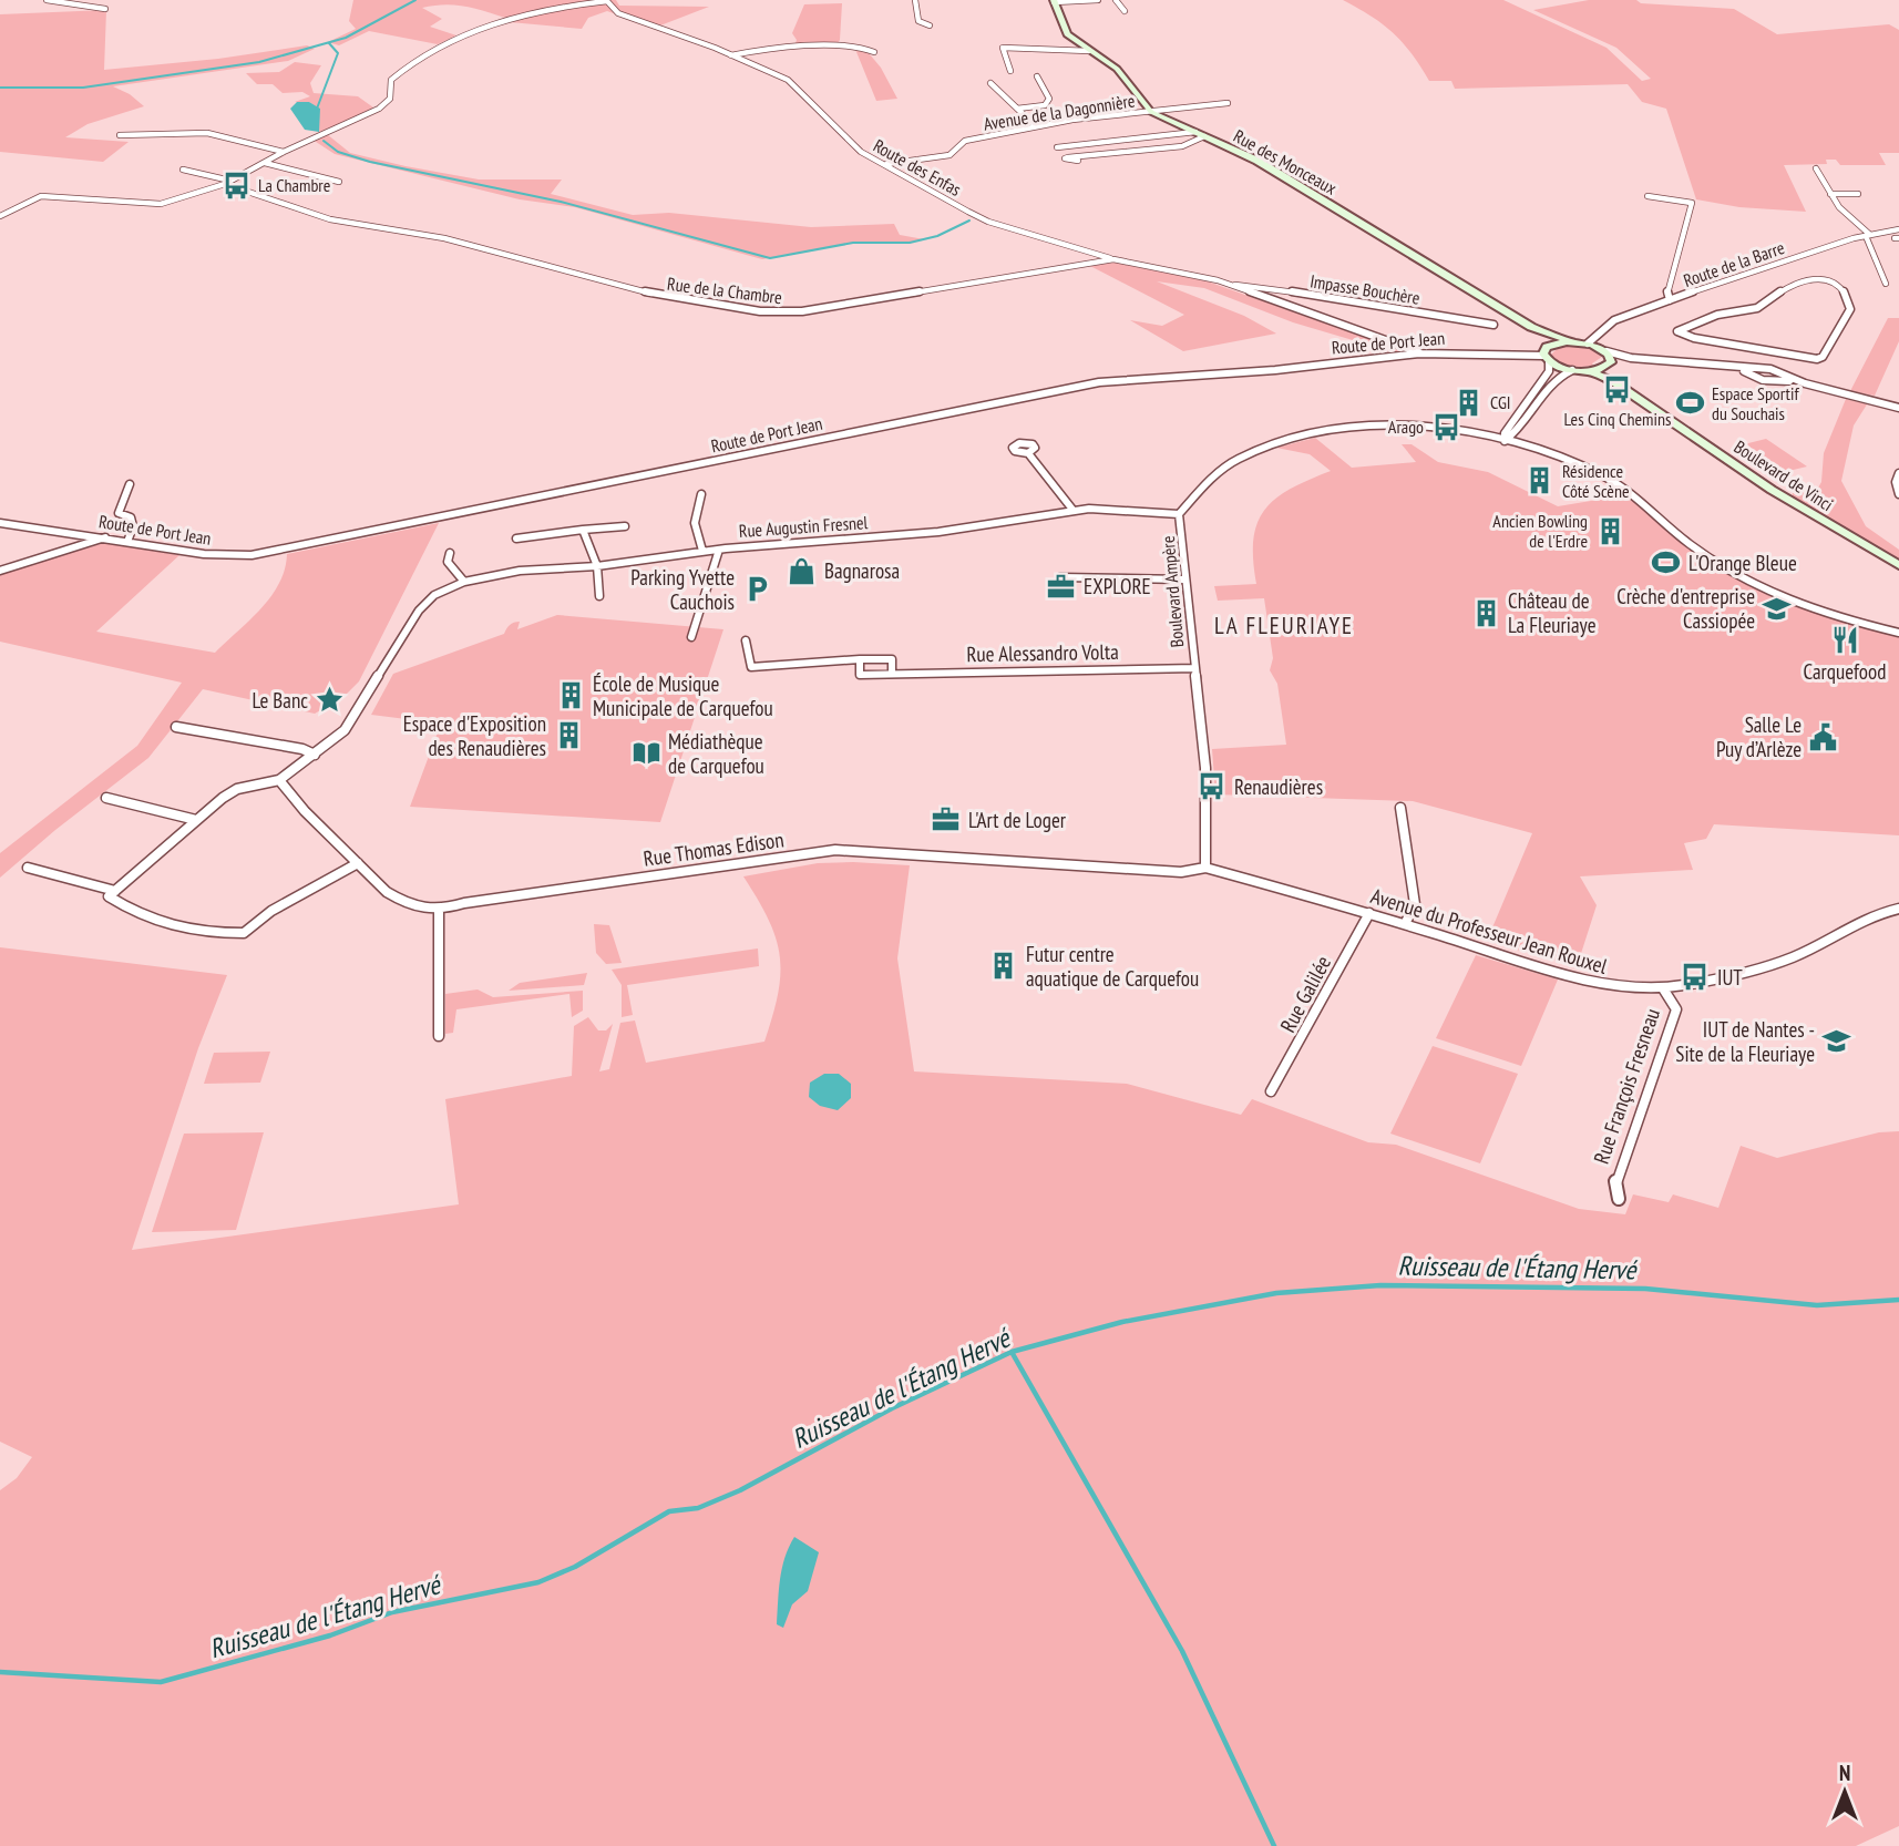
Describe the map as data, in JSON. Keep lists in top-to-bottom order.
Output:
{
  "streets": {
    "main road": ["Rue des Monceaux", "Boulevard de Vinci"],
    "street": [
      "Avenue de la Dagonnière",
      "Route des Enfas",
      "Route de la Barre",
      "Impasse Bouchère",
      "Rue de la Chambre",
      "Route de Port Jean",
      "Rue Augustin Fresnel",
      "Boulevard Ampère",
      "Rue Alessandro Volta",
      "Rue Thomas Edison",
      "Avenue du Professeur Jean Rouxel",
      "Rue Galilée",
      "Rue François Fresneau"
    ]
  },
  "crossings": [
    ["Avenue de la Dagonnière", "Rue des Monceaux"],
    ["Avenue de la Dagonnière", "Route des Enfas"],
    ["Rue des Monceaux", "Route de Port Jean"],
    ["Route des Enfas", "Rue de la Chambre"],
    ["Impasse Bouchère", "Rue de la Chambre"],
    ["Rue de la Chambre", "Route de Port Jean"],
    ["Rue Augustin Fresnel", "Boulevard Ampère"],
    ["Boulevard Ampère", "Rue Alessandro Volta"],
    ["Boulevard Ampère", "Rue Thomas Edison"],
    ["Boulevard Ampère", "Avenue du Professeur Jean Rouxel"],
    ["Rue Thomas Edison", "Avenue du Professeur Jean Rouxel"],
    ["Avenue du Professeur Jean Rouxel", "Rue Galilée"],
    ["Avenue du Professeur Jean Rouxel", "Rue François Fresneau"]
  ],
  "districts": ["LA FLEURIAYE"],
  "water": ["Ruisseau de l'Étang Hervé"],
  "places": {
    "bus stop": [
      "La Chambre",
      "Les Cinq Chemins",
      "Arago",
      "Renaudières",
      "IUT"
    ],
    "building": [
      "CGI",
      "Résidence Côté Scène",
      "Ancien Bowling de l'Erdre",
      "Château de La Fleuriaye",
      "École de Musique Municipale de Carquefou",
      "Espace d'Exposition des Renaudières",
      "Futur centre aquatique de Carquefou"
    ],
    "sports": ["Espace Sportif du Souchais", "L'Orange Bleue"],
    "shop": ["Bagnarosa"],
    "office": ["EXPLORE", "L'Art de Loger"],
    "parking": ["Parking Yvette Cauchois"],
    "school or university": ["Crèche d'entreprise Cassiopée", "IUT de Nantes - Site de la Fleuriaye"],
    "restaurant": ["Carquefood"],
    "place": ["Le Banc"],
    "public building": ["Salle Le Puy d’Arlèze"],
    "library": ["Médiathèque de Carquefou"]
  },
  "north": "top"
}
